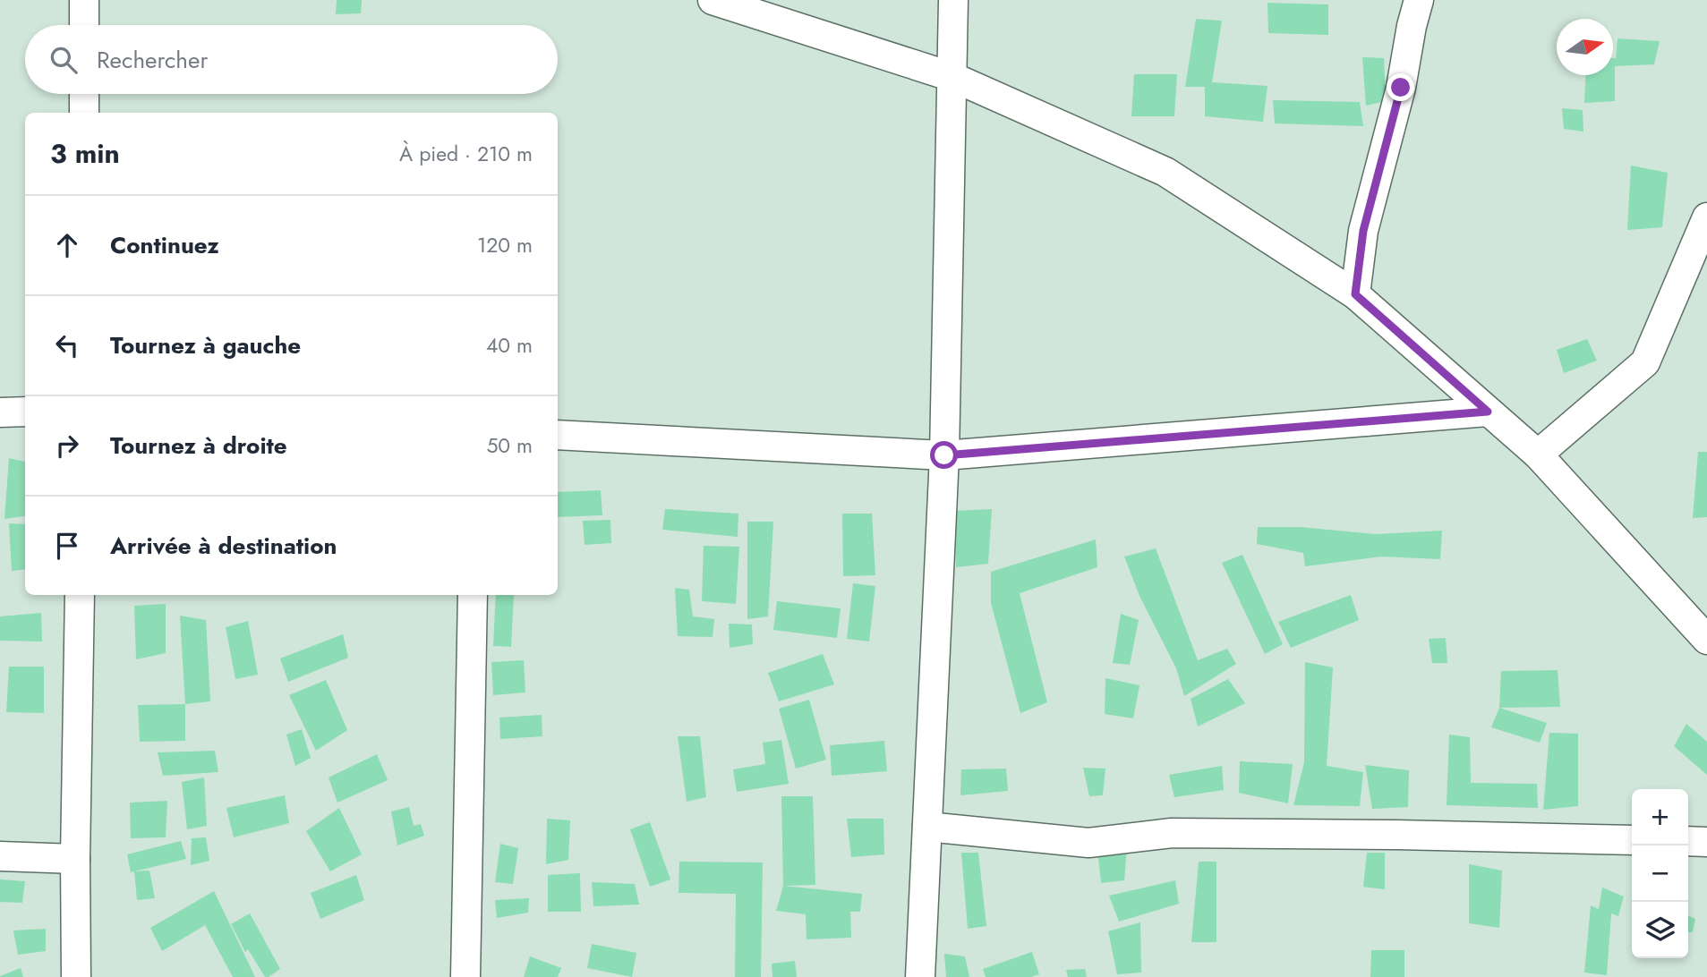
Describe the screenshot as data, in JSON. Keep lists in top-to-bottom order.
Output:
{
  "north": "right",
  "page": {
    "search": "Rechercher",
    "heading": ["3 min", "À pied · 210 m"],
    "list": [
      ["Continuez", "120 m"],
      ["Tournez à gauche", "40 m"],
      ["Tournez à droite", "50 m"],
      "Arrivée à destination"
    ],
    "map_buttons": ["+", "−"]
  }
}
